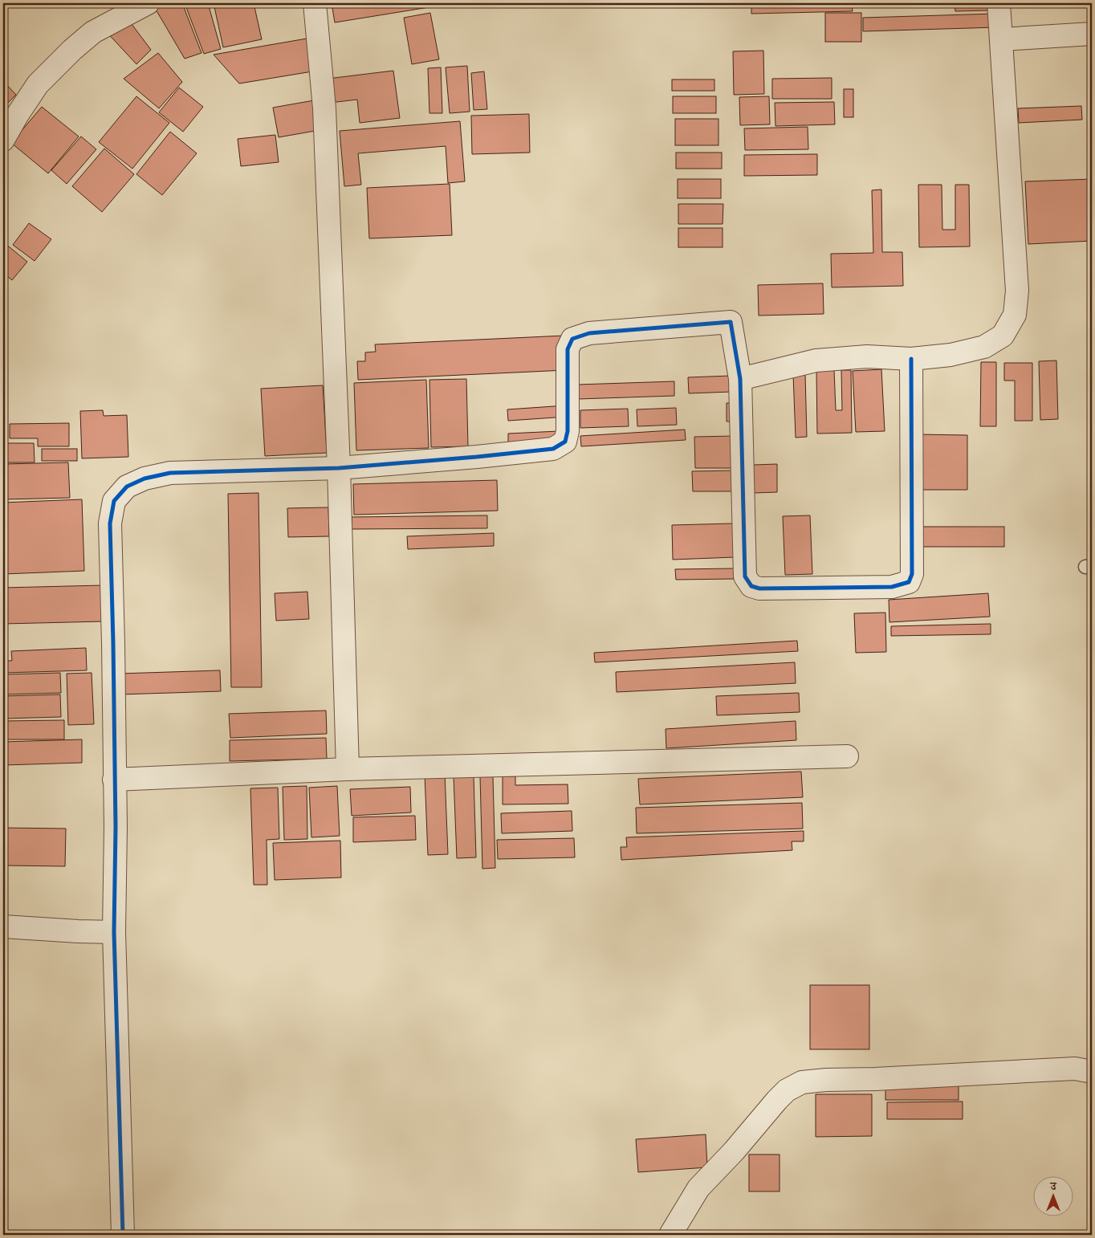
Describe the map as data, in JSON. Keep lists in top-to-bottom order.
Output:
{
  "north": "top"
}
